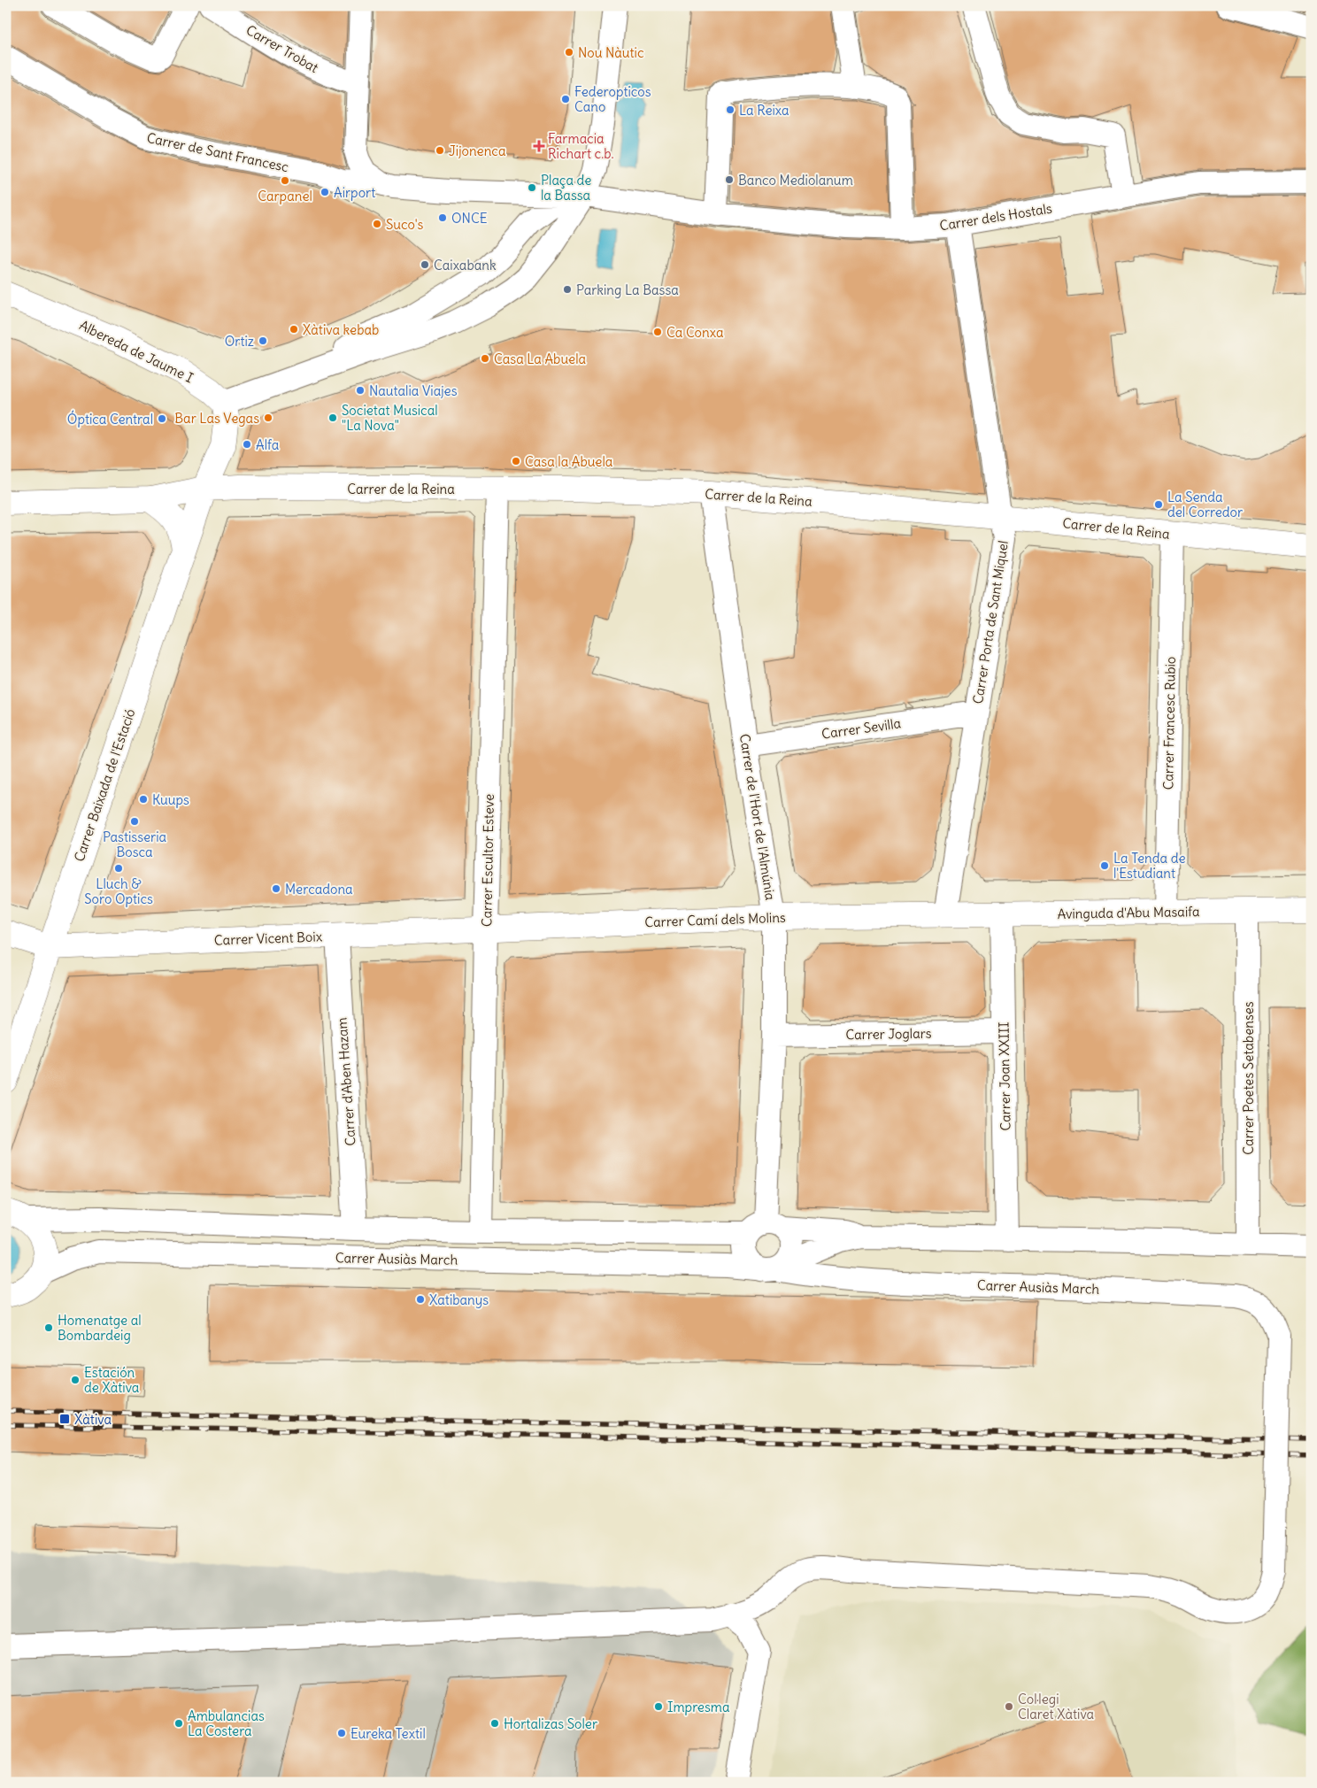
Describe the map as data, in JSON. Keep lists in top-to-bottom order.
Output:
{
  "streets": {
    "street": [
      "Carrer Trobat",
      "Carrer de Sant Francesc",
      "Carrer dels Hostals",
      "Albereda de Jaume I",
      "Carrer de la Reina",
      "Carrer Porta de Sant Miquel",
      "Carrer Francesc Rubio",
      "Carrer Sevilla",
      "Carrer Baixada de l'Estació",
      "Carrer de l'Hort de l'Almúnia",
      "Carrer Escultor Esteve",
      "Avinguda d'Abu Masaifa",
      "Carrer Camí dels Molins",
      "Carrer Vicent Boix",
      "Carrer Joglars",
      "Carrer Joan XXIII",
      "Carrer Poetes Setabenses",
      "Carrer d'Aben Hazam",
      "Carrer Ausiàs March"
    ]
  },
  "crossings": [
    ["Carrer dels Hostals", "Carrer Porta de Sant Miquel"],
    ["Albereda de Jaume I", "Carrer Baixada de l'Estació"],
    ["Carrer de la Reina", "Carrer Porta de Sant Miquel"],
    ["Carrer de la Reina", "Carrer Francesc Rubio"],
    ["Carrer de la Reina", "Carrer Baixada de l'Estació"],
    ["Carrer de la Reina", "Carrer de l'Hort de l'Almúnia"],
    ["Carrer de la Reina", "Carrer Escultor Esteve"],
    ["Carrer Porta de Sant Miquel", "Carrer Sevilla"],
    ["Carrer Porta de Sant Miquel", "Avinguda d'Abu Masaifa"],
    ["Carrer Porta de Sant Miquel", "Carrer Camí dels Molins"],
    ["Carrer Francesc Rubio", "Avinguda d'Abu Masaifa"],
    ["Carrer Sevilla", "Carrer de l'Hort de l'Almúnia"],
    ["Carrer Baixada de l'Estació", "Carrer Vicent Boix"],
    ["Carrer de l'Hort de l'Almúnia", "Carrer Camí dels Molins"],
    ["Carrer de l'Hort de l'Almúnia", "Carrer Joglars"],
    ["Carrer de l'Hort de l'Almúnia", "Carrer Ausiàs March"],
    ["Carrer Escultor Esteve", "Carrer Camí dels Molins"],
    ["Carrer Escultor Esteve", "Carrer Vicent Boix"],
    ["Carrer Escultor Esteve", "Carrer Ausiàs March"],
    ["Avinguda d'Abu Masaifa", "Carrer Camí dels Molins"],
    ["Avinguda d'Abu Masaifa", "Carrer Joan XXIII"],
    ["Avinguda d'Abu Masaifa", "Carrer Poetes Setabenses"],
    ["Carrer Camí dels Molins", "Carrer Vicent Boix"],
    ["Carrer Vicent Boix", "Carrer d'Aben Hazam"],
    ["Carrer Joglars", "Carrer Joan XXIII"],
    ["Carrer Joan XXIII", "Carrer Ausiàs March"],
    ["Carrer Poetes Setabenses", "Carrer Ausiàs March"],
    ["Carrer d'Aben Hazam", "Carrer Ausiàs March"]
  ],
  "places": {
    "other": [
      "Nou Nàutic",
      "Federopticos Cano",
      "La Reixa",
      "Jijonenca",
      "Banco Mediolanum",
      "Carpanel",
      "Plaça de la Bassa",
      "Airport",
      "ONCE",
      "Suco's",
      "Caixabank",
      "Parking La Bassa",
      "Xàtiva kebab",
      "Ca Conxa",
      "Ortiz",
      "Casa La Abuela",
      "Nautalia Viajes",
      "Bar Las Vegas",
      "Societat Musical \"La Nova\"",
      "Óptica Central",
      "Alfa",
      "Casa la Abuela",
      "La Senda del Corredor",
      "Kuups",
      "Pastisseria Bosca",
      "La Tenda de l'Estudiant",
      "Lluch & Soro Optics",
      "Mercadona",
      "Xatibanys",
      "Homenatge al Bombardeig",
      "Estación de Xàtiva",
      "Impresma",
      "Col·legi Claret Xàtiva",
      "Ambulancias La Costera",
      "Hortalizas Soler",
      "Eureka Textil"
    ],
    "health": ["Farmacia Richart c.b."],
    "transit": ["Xàtiva"]
  }
}
